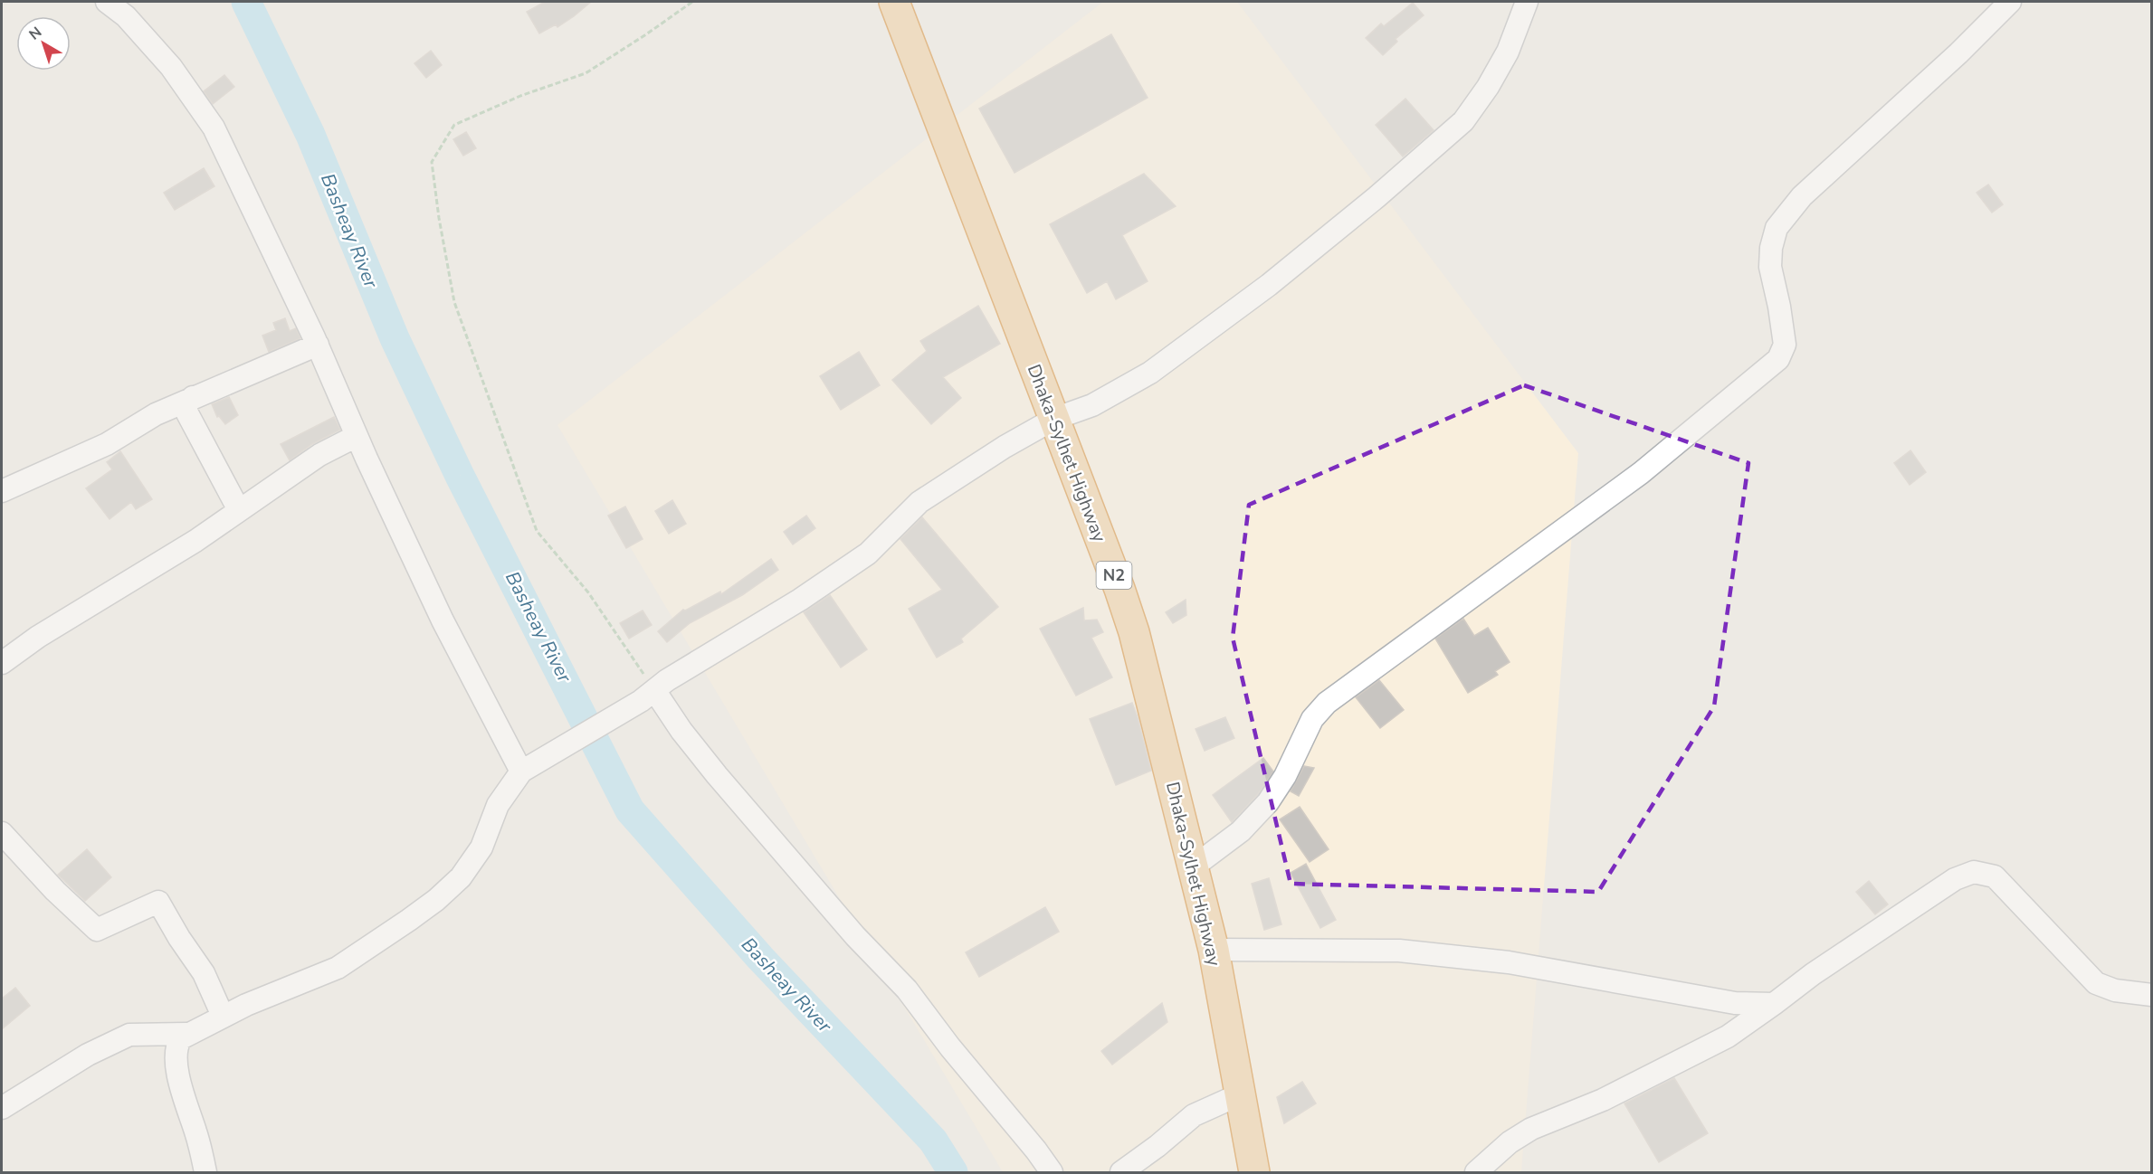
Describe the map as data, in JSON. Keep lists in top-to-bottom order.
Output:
{
  "streets": {
    "highway": ["Dhaka-Sylhet Highway", "N2"]
  },
  "water": ["Basheay River"],
  "north": "top left"
}
